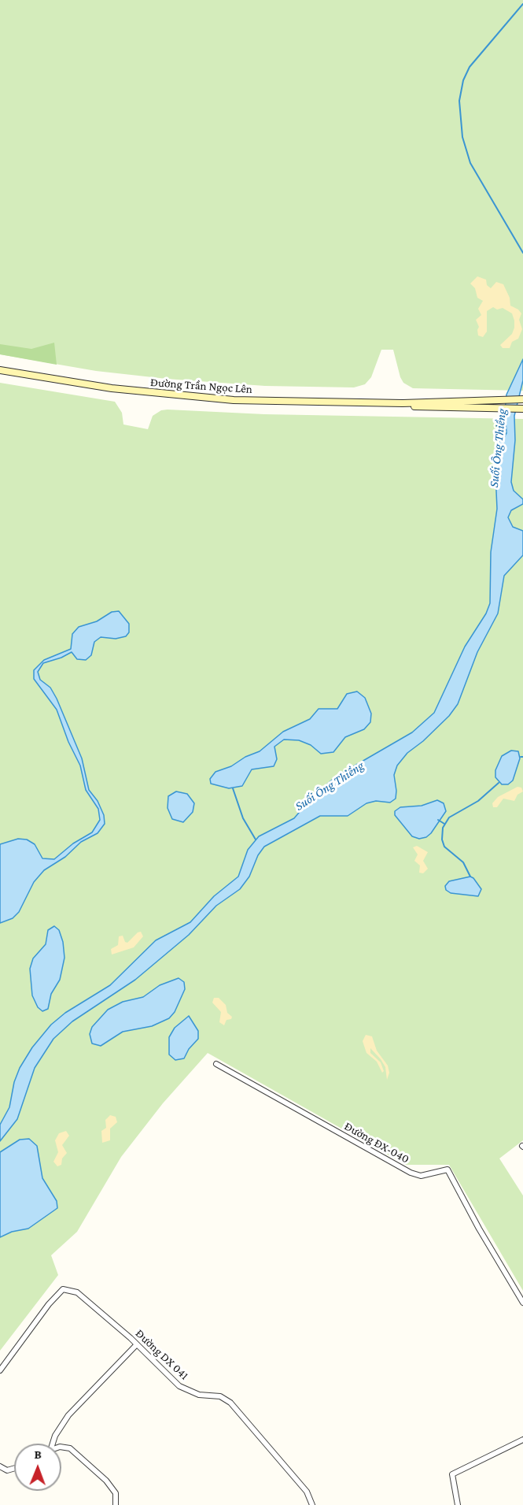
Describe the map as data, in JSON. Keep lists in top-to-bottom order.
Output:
{
  "streets": {
    "street": ["Đường Trần Ngọc Lên", "Đường ĐX-040", "Đường DX 041"]
  },
  "water": ["Suối Ông Thiềng"],
  "north": "top"
}
